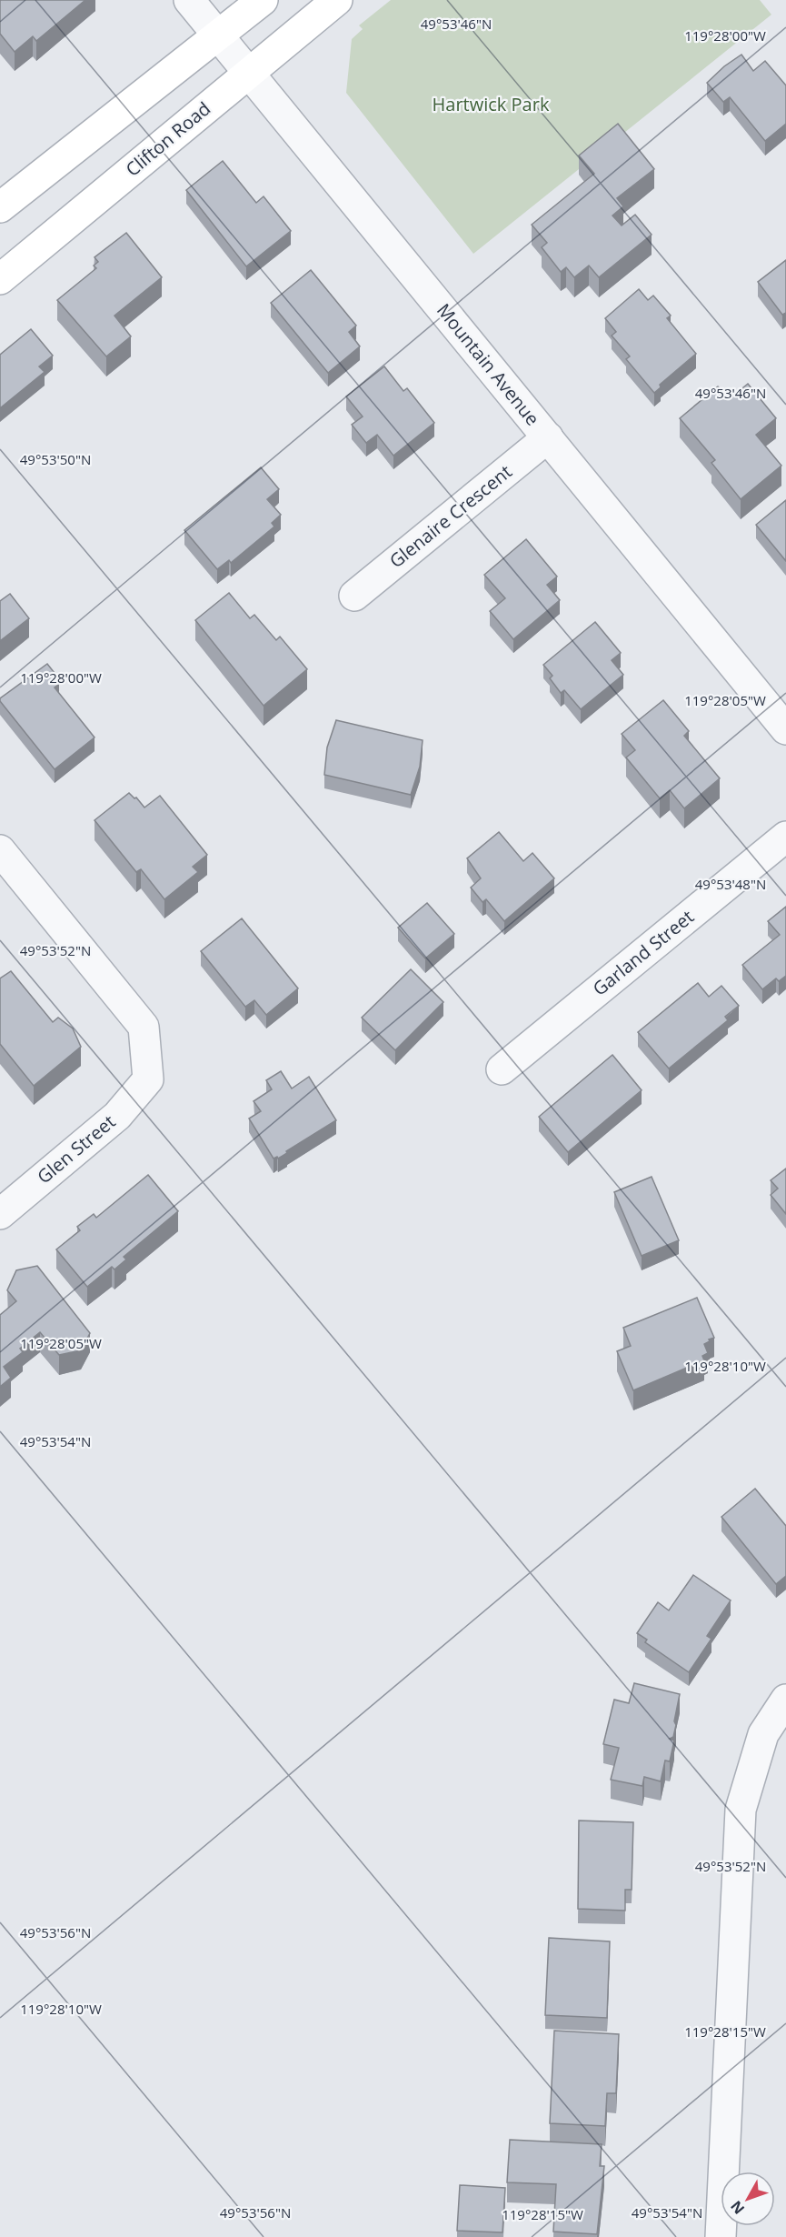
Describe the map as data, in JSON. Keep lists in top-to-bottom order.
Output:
{
  "streets": {
    "main road": ["Clifton Road"],
    "street": [
      "Mountain Avenue",
      "Glenaire Crescent",
      "Garland Street",
      "Glen Street"
    ]
  },
  "crossings": [
    ["Clifton Road", "Mountain Avenue"],
    ["Mountain Avenue", "Glenaire Crescent"]
  ],
  "parks": ["Hartwick Park"],
  "north": "bottom left",
  "coordinates": [
    "49°53'46\"N",
    "119°28'00\"W",
    "49°53'50\"N",
    "119°28'05\"W",
    "49°53'48\"N",
    "49°53'52\"N",
    "119°28'10\"W",
    "49°53'54\"N",
    "49°53'56\"N",
    "119°28'15\"W"
  ]
}
